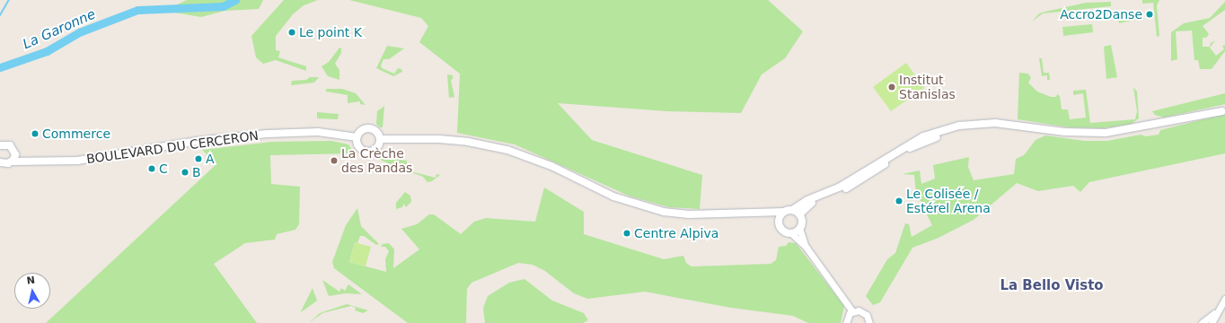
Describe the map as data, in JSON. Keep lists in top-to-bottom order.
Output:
{
  "streets": {
    "main road": ["BOULEVARD DU CERCERON"]
  },
  "districts": ["La Bello Visto"],
  "water": ["La Garonne"],
  "places": [
    "Accro2Danse",
    "Le point K",
    "Institut Stanislas",
    "Commerce",
    "A",
    "La Crèche des Pandas",
    "C",
    "B",
    "Le Colisée / Estérel Arena",
    "Centre Alpiva"
  ],
  "north": "top"
}
